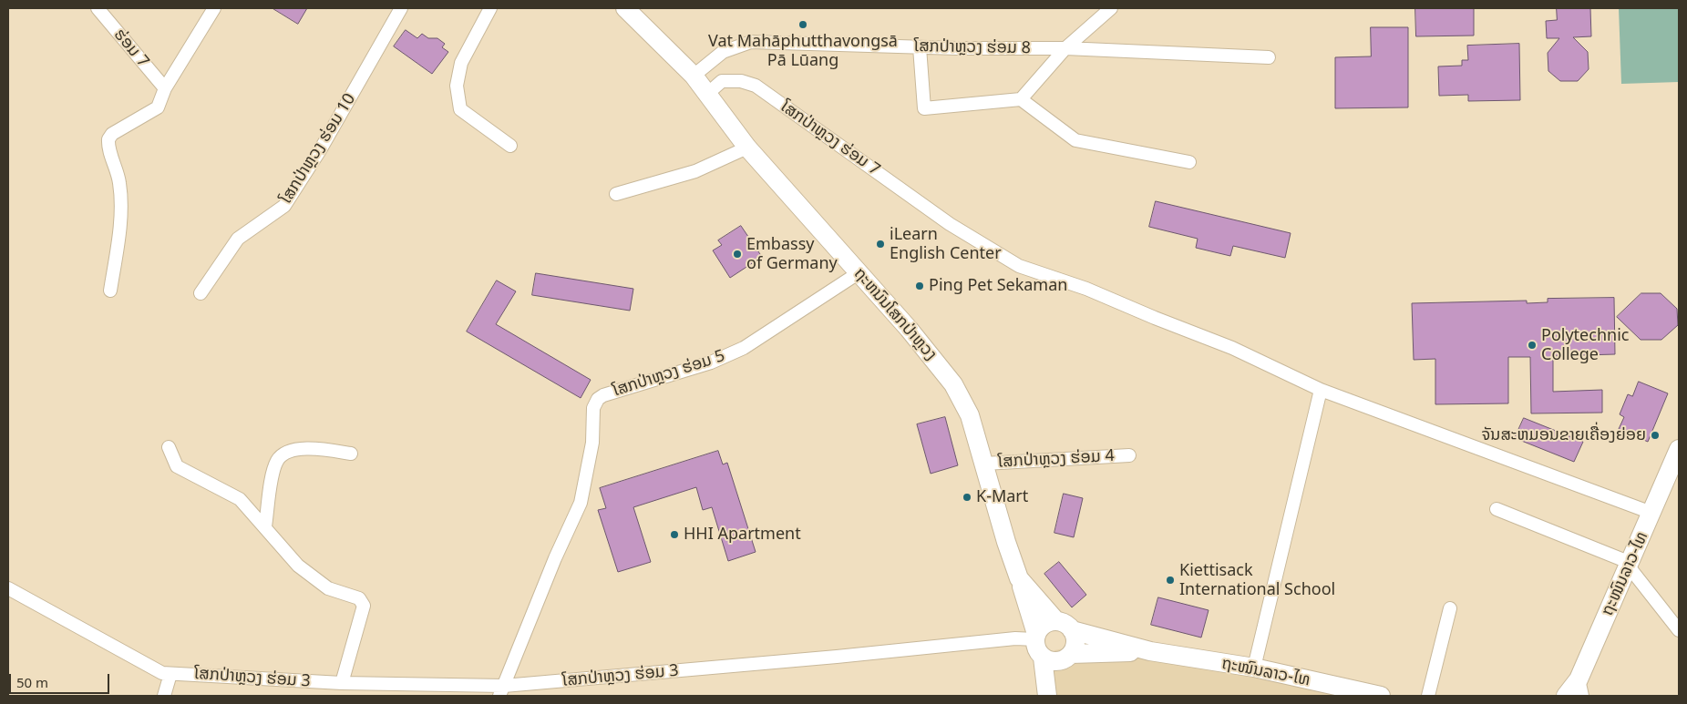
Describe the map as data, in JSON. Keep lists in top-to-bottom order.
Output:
{
  "streets": {
    "street": [
      "ໂສກປ່າຫຼວງ ຮ່ອມ 8",
      "ຮ່ອມ 7",
      "ໂສກປ່າຫຼວງ ຮ່ອມ 7",
      "ໂສກປ່າຫຼວງ ຮ່ອມ 10",
      "ຖະຫນົນໂສກປ່າຫຼວງ",
      "ໂສກປ່າຫຼວງ ຮ່ອມ 5",
      "ໂສກປ່າຫຼວງ ຮ່ອມ 4",
      "ຖະໜົນລາວ-ໄທ",
      "ໂສກປ່າຫຼວງ ຮ່ອມ 3"
    ]
  },
  "crossings": [
    ["ໂສກປ່າຫຼວງ ຮ່ອມ 8", "ຖະຫນົນໂສກປ່າຫຼວງ"],
    ["ໂສກປ່າຫຼວງ ຮ່ອມ 7", "ຖະຫນົນໂສກປ່າຫຼວງ"],
    ["ຖະຫນົນໂສກປ່າຫຼວງ", "ໂສກປ່າຫຼວງ ຮ່ອມ 5"],
    ["ຖະຫນົນໂສກປ່າຫຼວງ", "ໂສກປ່າຫຼວງ ຮ່ອມ 4"],
    ["ຖະຫນົນໂສກປ່າຫຼວງ", "ຖະໜົນລາວ-ໄທ"],
    ["ຖະຫນົນໂສກປ່າຫຼວງ", "ໂສກປ່າຫຼວງ ຮ່ອມ 3"],
    ["ໂສກປ່າຫຼວງ ຮ່ອມ 5", "ໂສກປ່າຫຼວງ ຮ່ອມ 3"],
    ["ຖະໜົນລາວ-ໄທ", "ໂສກປ່າຫຼວງ ຮ່ອມ 3"]
  ],
  "places": [
    "Vat Mahāphutthavongsā Pā Lūang",
    "iLearn English Center",
    "Embassy of Germany",
    "Ping Pet Sekaman",
    "Polytechnic College",
    "ຈັນສະຫມອນຂາຍເຄື່ອງຍ່ອຍ",
    "K-Mart",
    "HHI Apartment",
    "Kiettisack International School"
  ],
  "scale_bar": "50 m"
}
